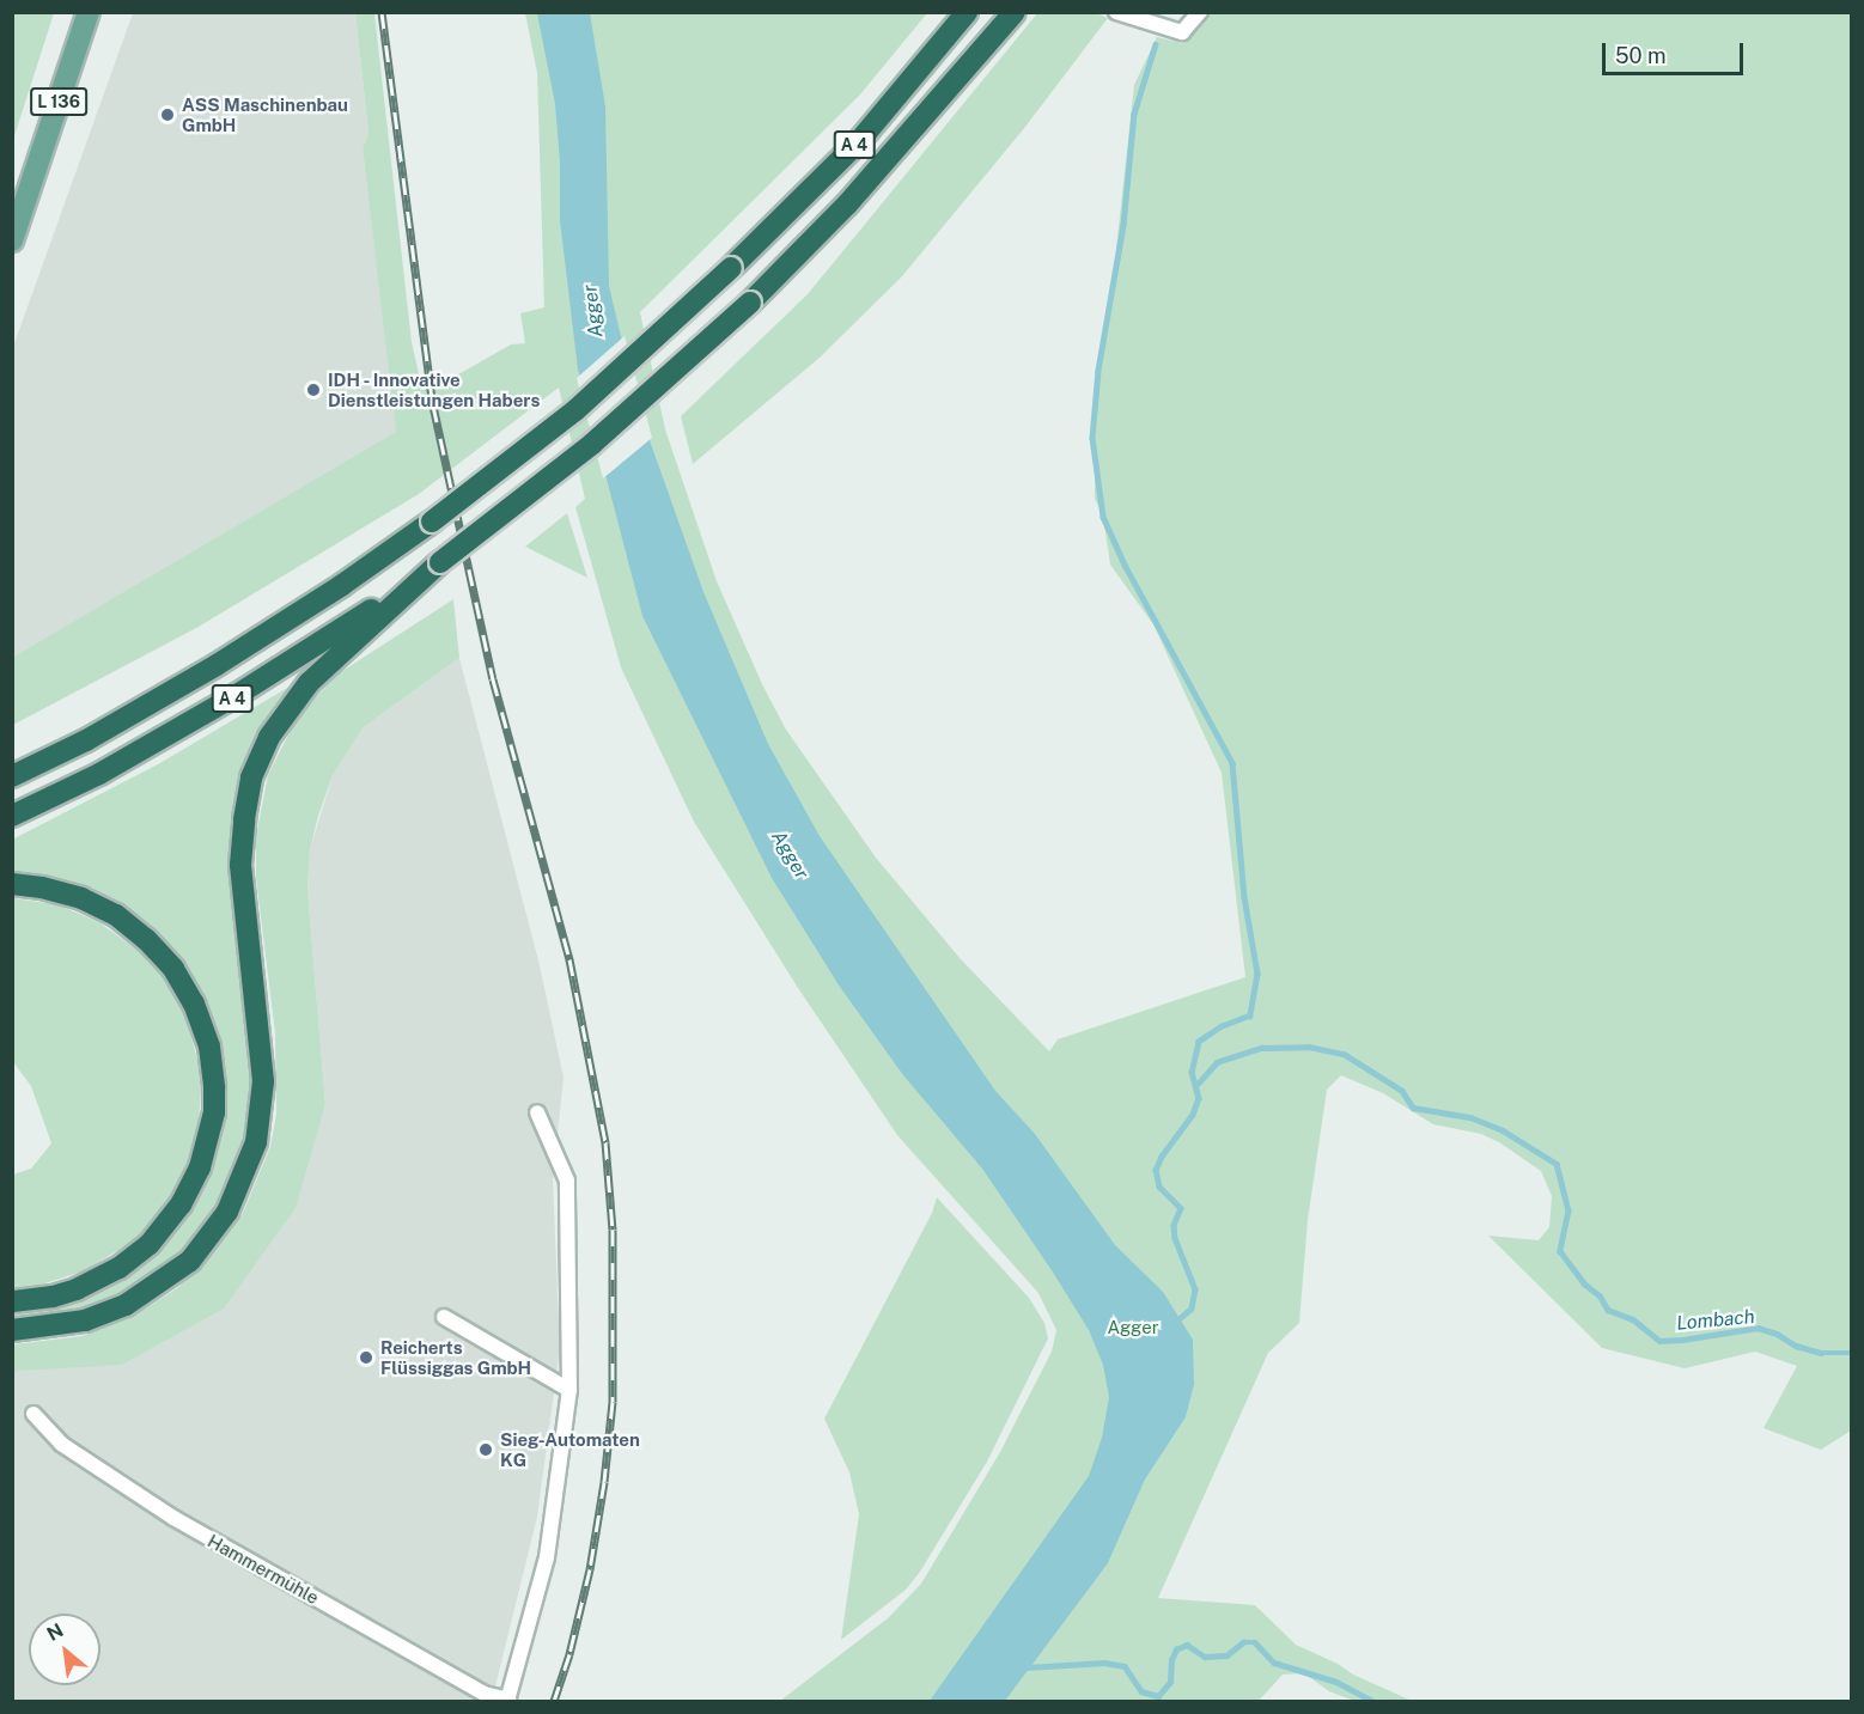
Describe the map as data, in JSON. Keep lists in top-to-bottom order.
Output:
{
  "streets": {
    "highway": ["A 4"],
    "main road": ["L 136"],
    "street": ["Hammermühle"]
  },
  "water": ["Agger", "Lombach"],
  "parks": ["Agger"],
  "places": [
    "ASS Maschinenbau GmbH",
    "IDH - Innovative Dienstleistungen Habers",
    "Reicherts Flüssiggas GmbH",
    "Sieg-Automaten KG"
  ],
  "scale_bar": "50 m",
  "north": "top left"
}
